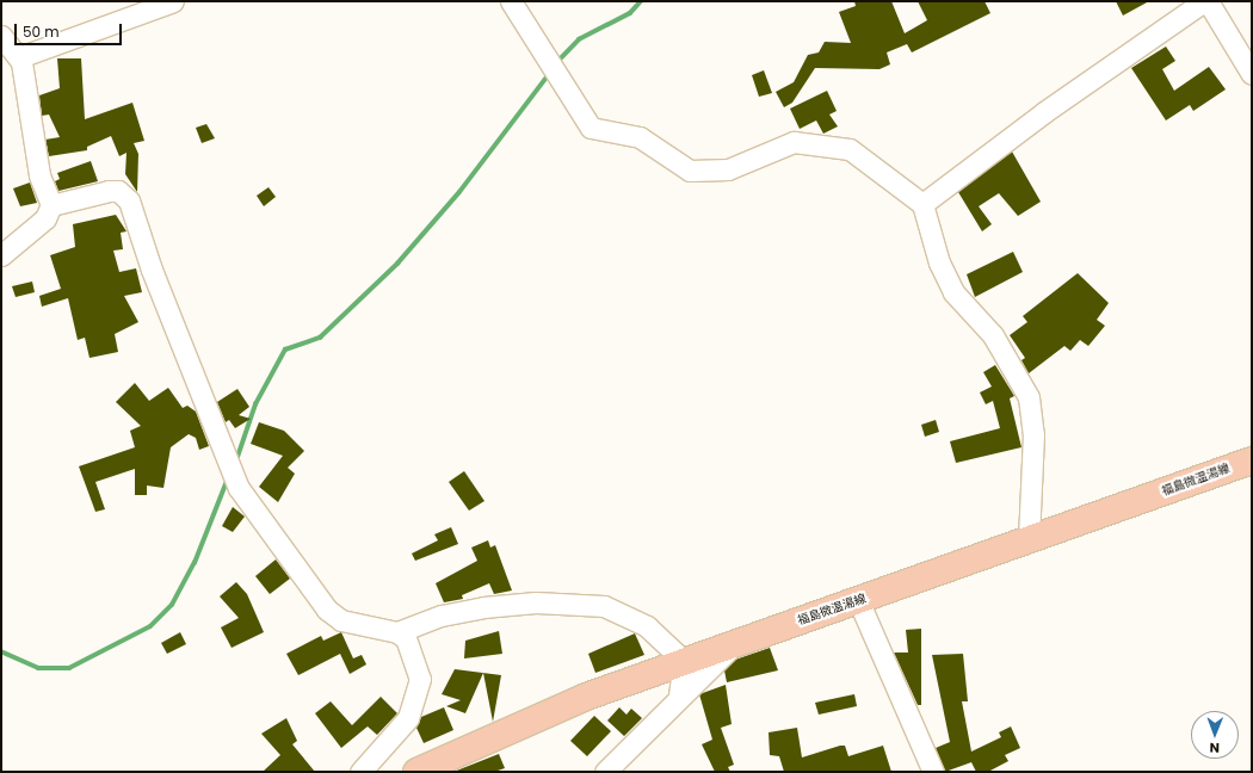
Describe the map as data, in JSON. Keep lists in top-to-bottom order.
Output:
{
  "streets": {
    "main road": ["福島微温湯線"]
  },
  "scale_bar": "50 m",
  "north": "bottom"
}
